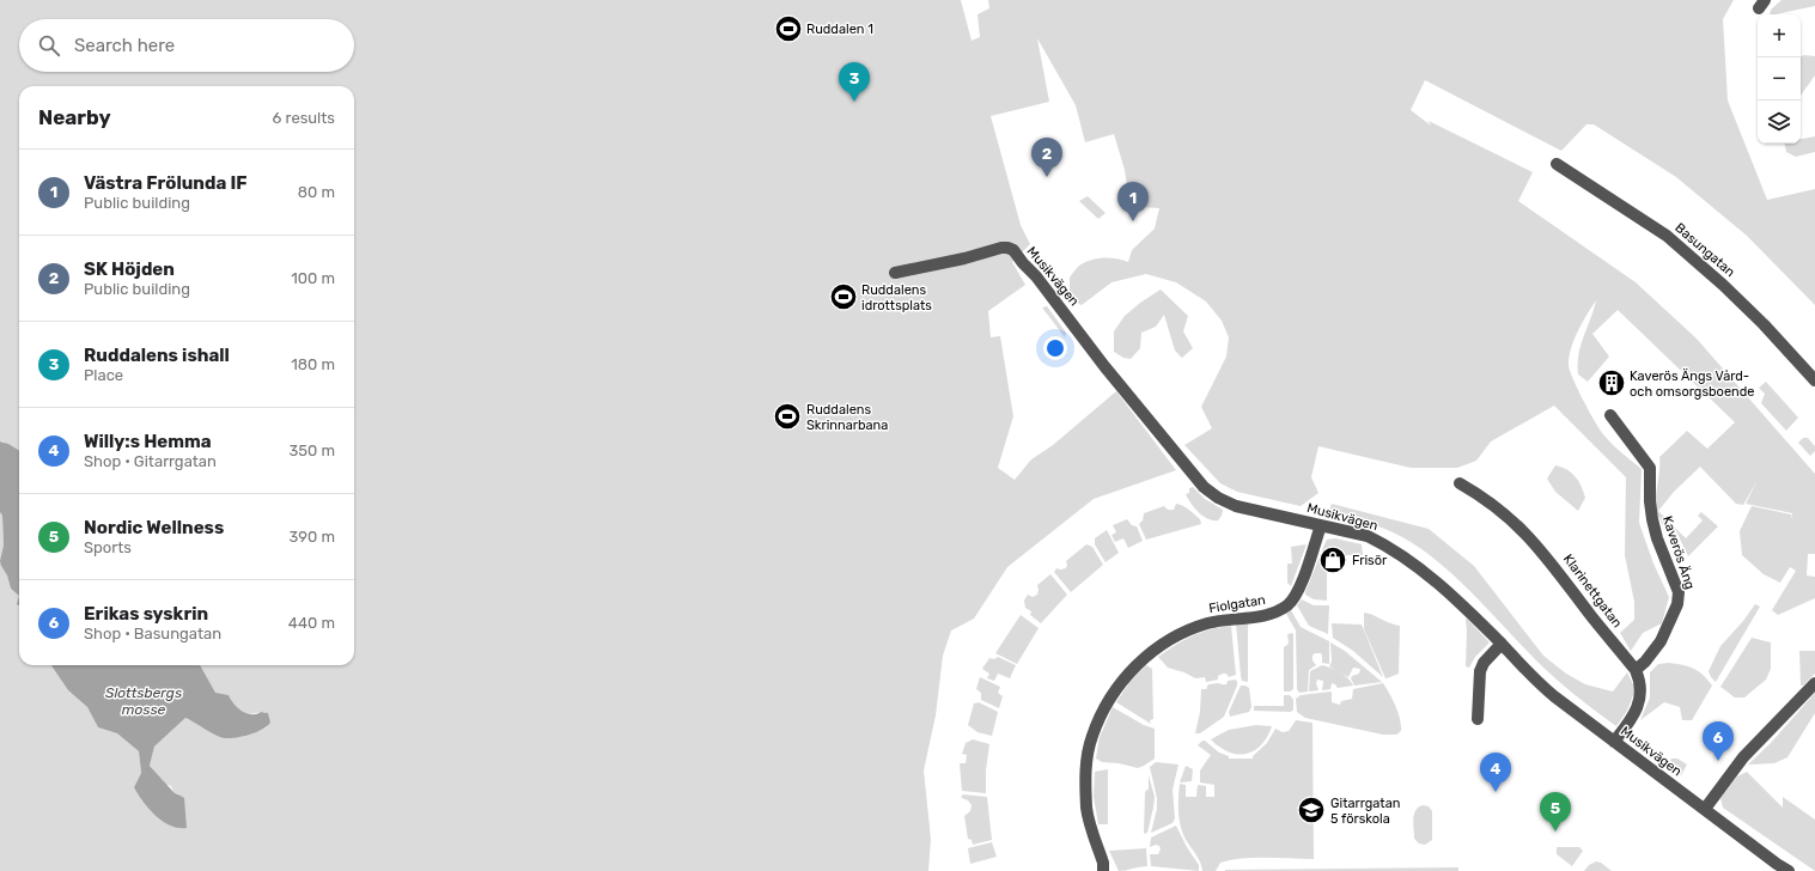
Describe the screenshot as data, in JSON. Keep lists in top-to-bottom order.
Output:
{
  "streets": {
    "street": [
      "Basungatan",
      "Musikvägen",
      "Kaverös Äng",
      "Klarinettgatan",
      "Fiolgatan"
    ]
  },
  "crossings": [
    ["Musikvägen", "Klarinettgatan"],
    ["Musikvägen", "Fiolgatan"],
    ["Kaverös Äng", "Klarinettgatan"]
  ],
  "water": ["Slottsbergs mosse"],
  "places": {
    "sports": ["Ruddalen 1", "Ruddalens idrottsplats", "Ruddalens Skrinnarbana"],
    "building": ["Kaverös Ängs Vård- och omsorgsboende"],
    "shop": ["Frisör"],
    "school or university": ["Gitarrgatan 5 förskola"]
  },
  "page": {
    "map_buttons": ["+", "−"],
    "search": "Search here",
    "pins": [
      "3",
      "2",
      "1",
      "6",
      "4",
      "5"
    ],
    "heading": ["Nearby", "6 results"],
    "list": [
      {
        "mark": "1",
        "name": "Västra Frölunda IF",
        "note": "Public building",
        "value": "80 m"
      },
      {
        "mark": "2",
        "name": "SK Höjden",
        "note": "Public building",
        "value": "100 m"
      },
      {
        "mark": "3",
        "name": "Ruddalens ishall",
        "note": "Place",
        "value": "180 m"
      },
      {
        "mark": "4",
        "name": "Willy:s Hemma",
        "note": "Shop · Gitarrgatan",
        "value": "350 m"
      },
      {
        "mark": "5",
        "name": "Nordic Wellness",
        "note": "Sports",
        "value": "390 m"
      },
      {
        "mark": "6",
        "name": "Erikas syskrin",
        "note": "Shop · Basungatan",
        "value": "440 m"
      }
    ]
  }
}
